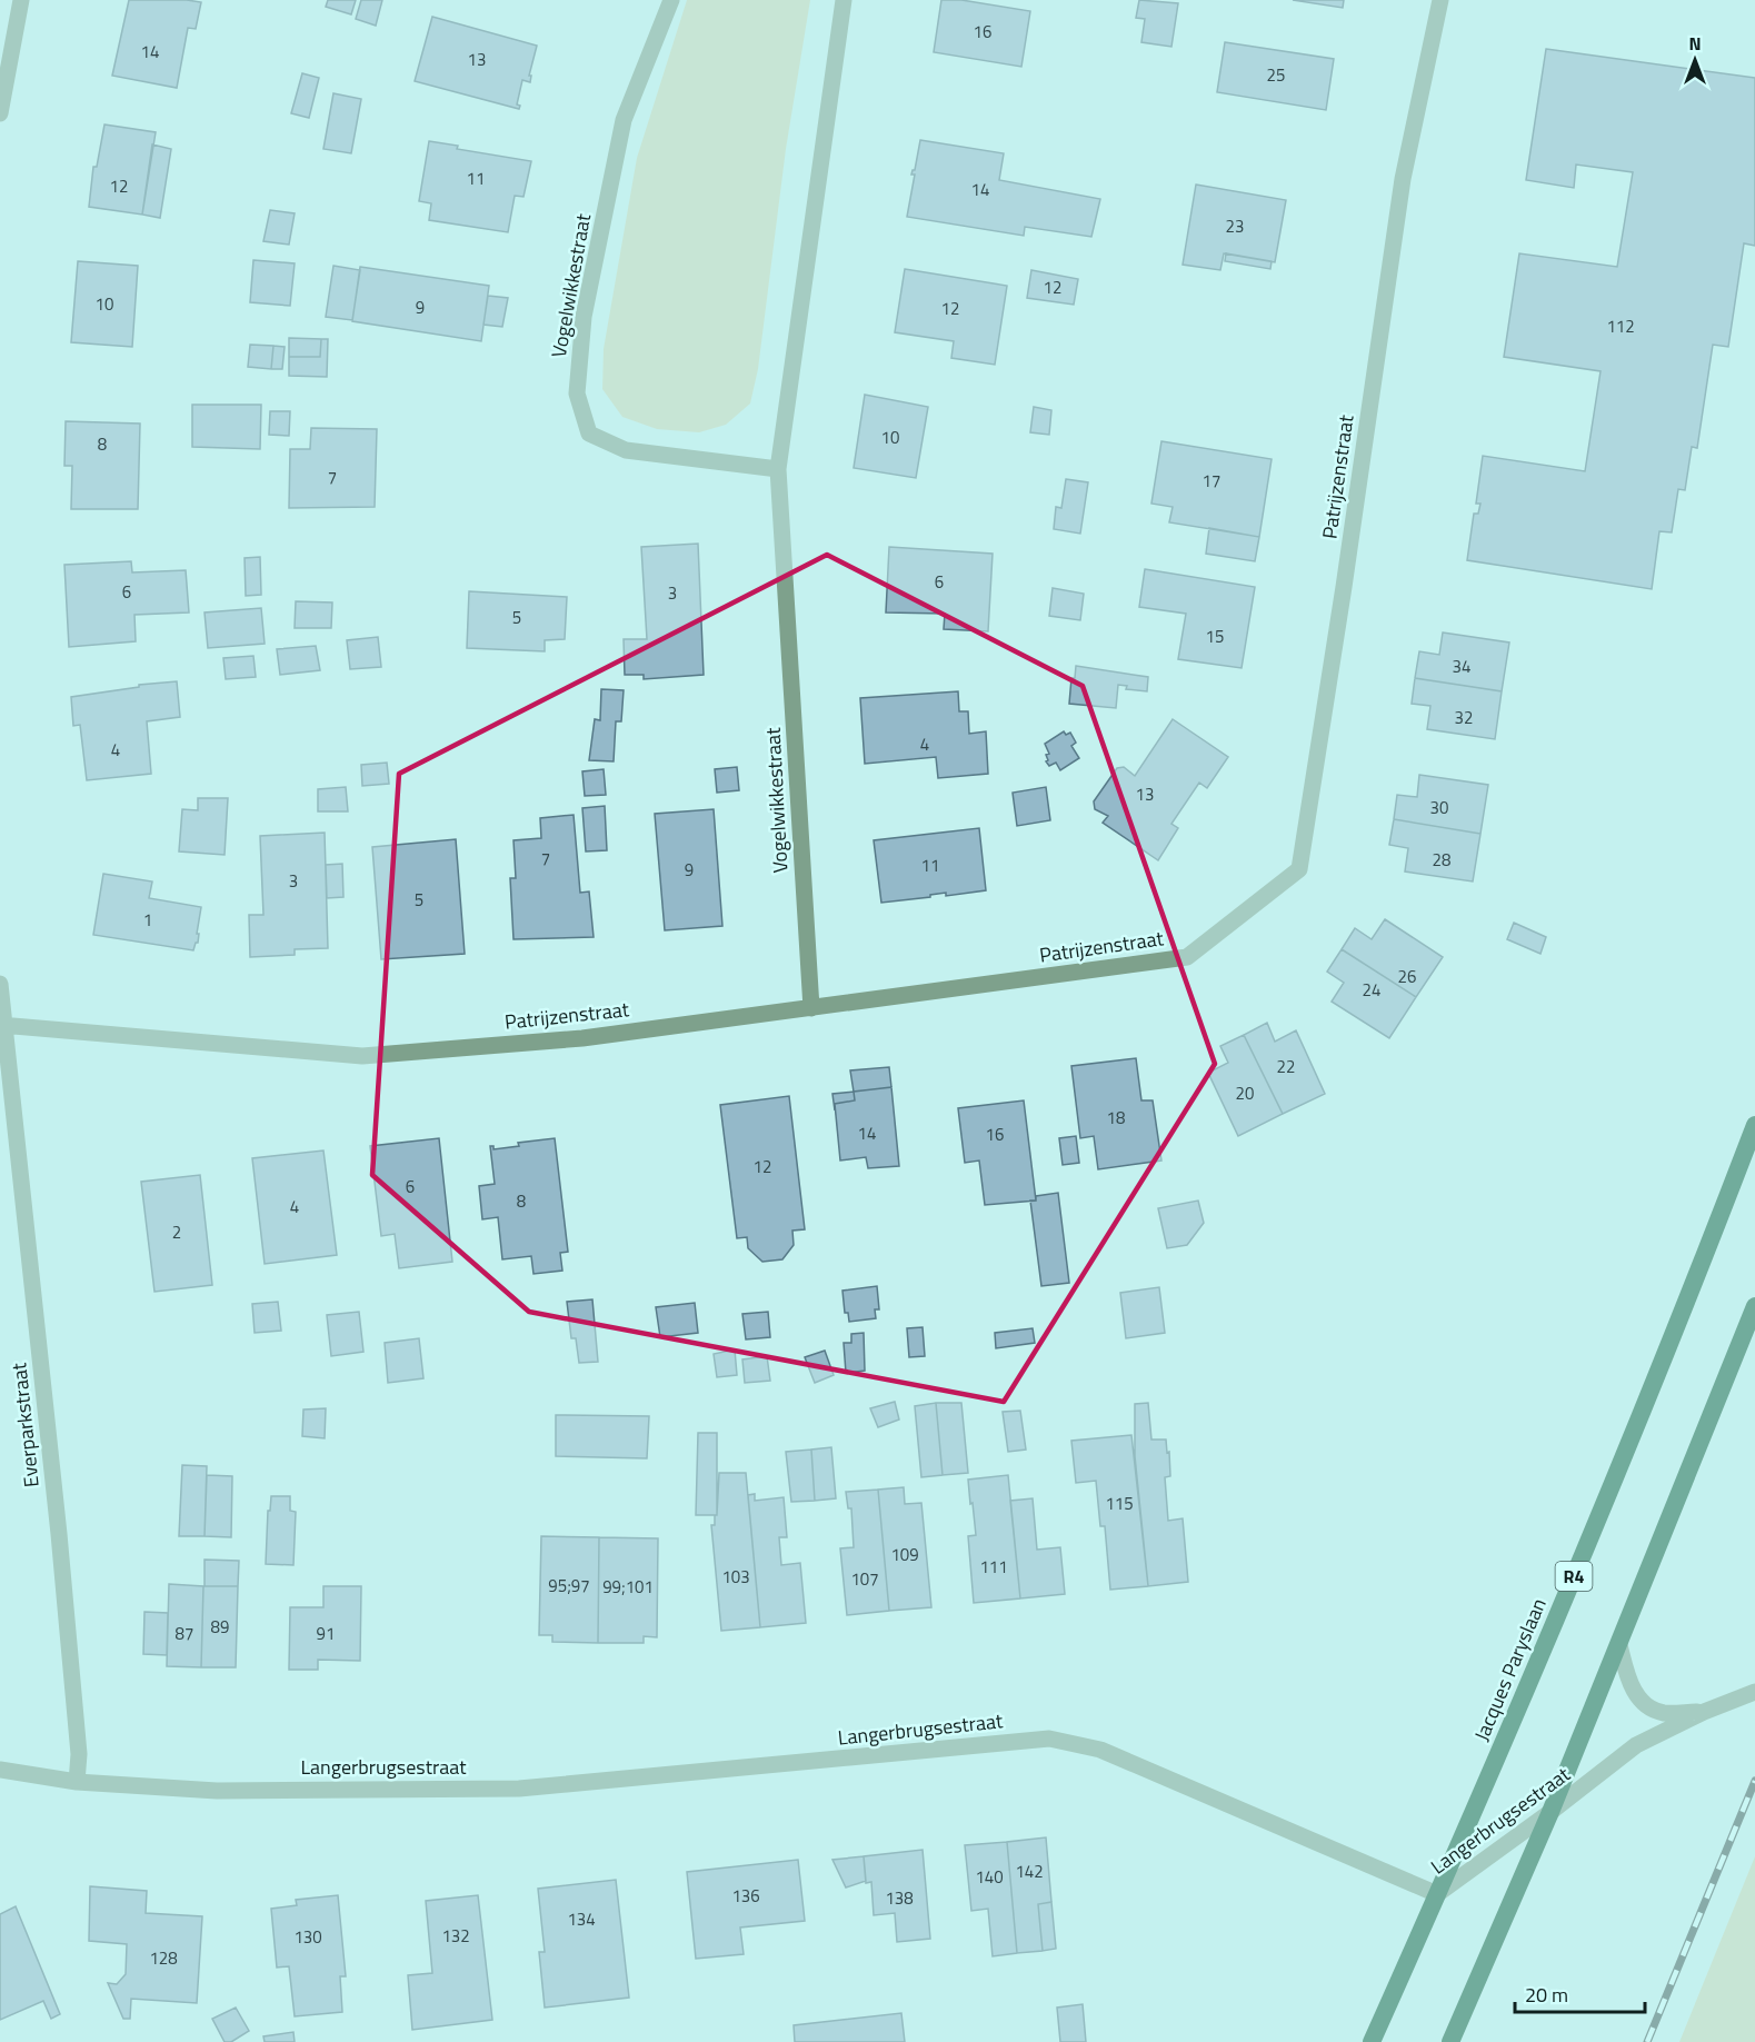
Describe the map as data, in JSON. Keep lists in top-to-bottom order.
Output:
{
  "streets": {
    "highway": ["R4", "Jacques Paryslaan"],
    "street": [
      "Vogelwikkestraat",
      "Patrijzenstraat",
      "Everparkstraat",
      "Langerbrugsestraat"
    ]
  },
  "crossings": [
    ["Vogelwikkestraat", "Patrijzenstraat"],
    ["Patrijzenstraat", "Everparkstraat"],
    ["Everparkstraat", "Langerbrugsestraat"],
    ["Jacques Paryslaan", "Langerbrugsestraat"]
  ],
  "house_numbers": [
    "16",
    "14",
    "13",
    "25",
    "11",
    "12",
    "14",
    "23",
    "12",
    "10",
    "9",
    "12",
    "112",
    "10",
    "8",
    "7",
    "17",
    "6",
    "6",
    "3",
    "5",
    "15",
    "34",
    "32",
    "4",
    "4",
    "13",
    "30",
    "7",
    "28",
    "11",
    "9",
    "3",
    "5",
    "1",
    "26",
    "24",
    "22",
    "20",
    "18",
    "14",
    "16",
    "12",
    "6",
    "8",
    "4",
    "2",
    "115",
    "109",
    "111",
    "103",
    "107",
    "95;97",
    "99;101",
    "89",
    "87",
    "91",
    "142",
    "140",
    "136",
    "138",
    "134",
    "132",
    "130",
    "128"
  ],
  "scale_bar": "20 m",
  "north": "top"
}
